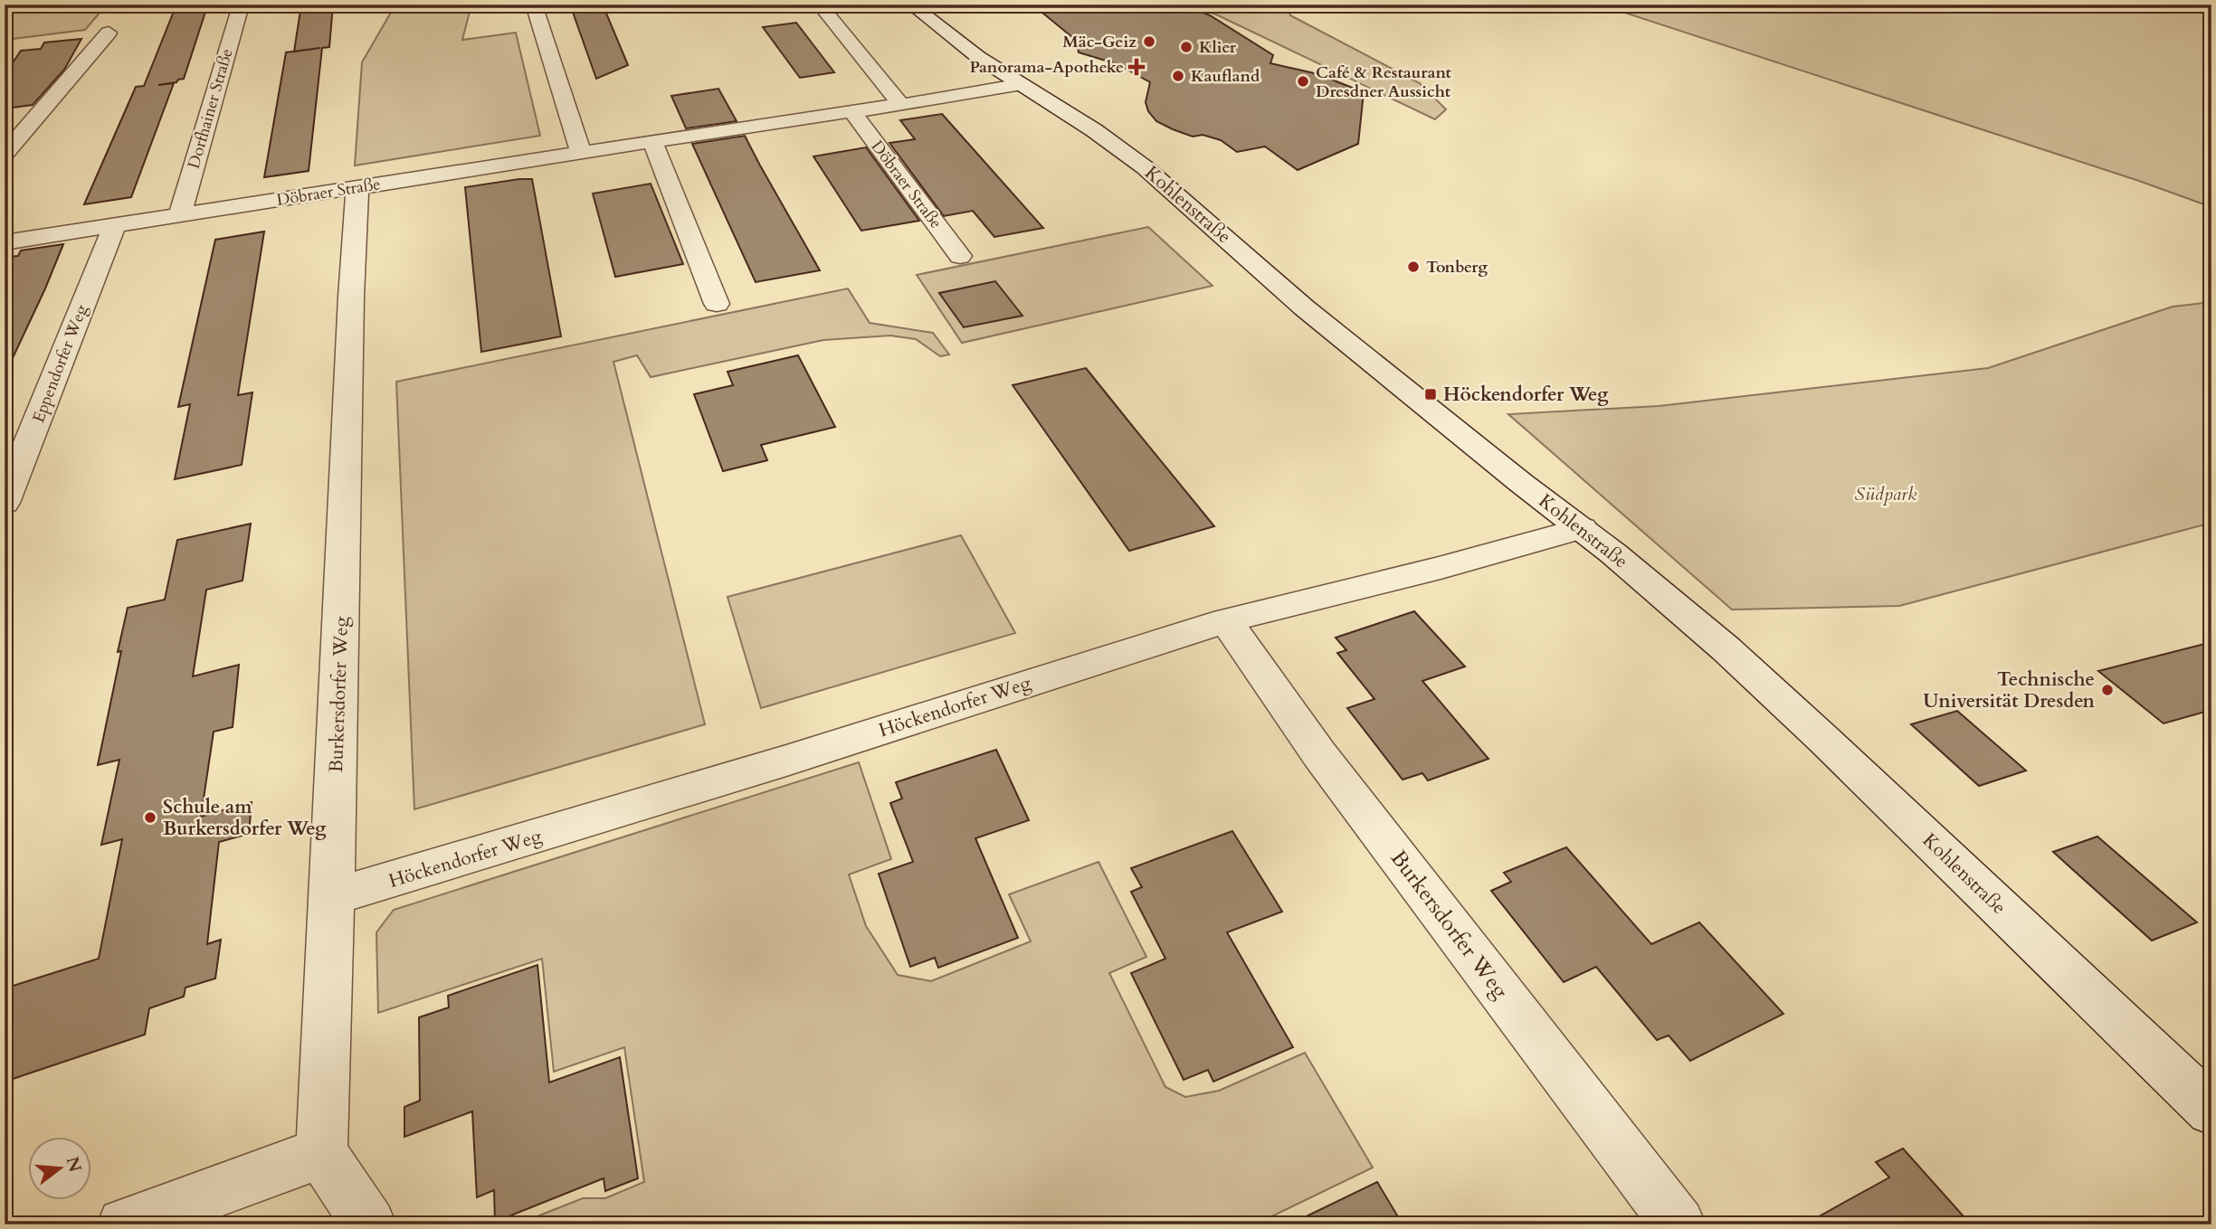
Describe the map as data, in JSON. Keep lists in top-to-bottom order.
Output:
{
  "streets": {
    "street": [
      "Dorfhainer Straße",
      "Döbraer Straße",
      "Kohlenstraße",
      "Eppendorfer Weg",
      "Burkersdorfer Weg",
      "Höckendorfer Weg"
    ]
  },
  "crossings": [
    ["Dorfhainer Straße", "Döbraer Straße"],
    ["Döbraer Straße", "Kohlenstraße"],
    ["Döbraer Straße", "Eppendorfer Weg"],
    ["Döbraer Straße", "Burkersdorfer Weg"],
    ["Kohlenstraße", "Höckendorfer Weg"],
    ["Burkersdorfer Weg", "Höckendorfer Weg"]
  ],
  "parks": ["Südpark"],
  "places": {
    "other": [
      "Mäc-Geiz",
      "Klier",
      "Kaufland",
      "Café & Restaurant Dresdner Aussicht",
      "Tonberg",
      "Technische Universität Dresden",
      "Schule am Burkersdorfer Weg"
    ],
    "health": ["Panorama-Apotheke"],
    "transit": ["Höckendorfer Weg"]
  },
  "north": "right"
}
